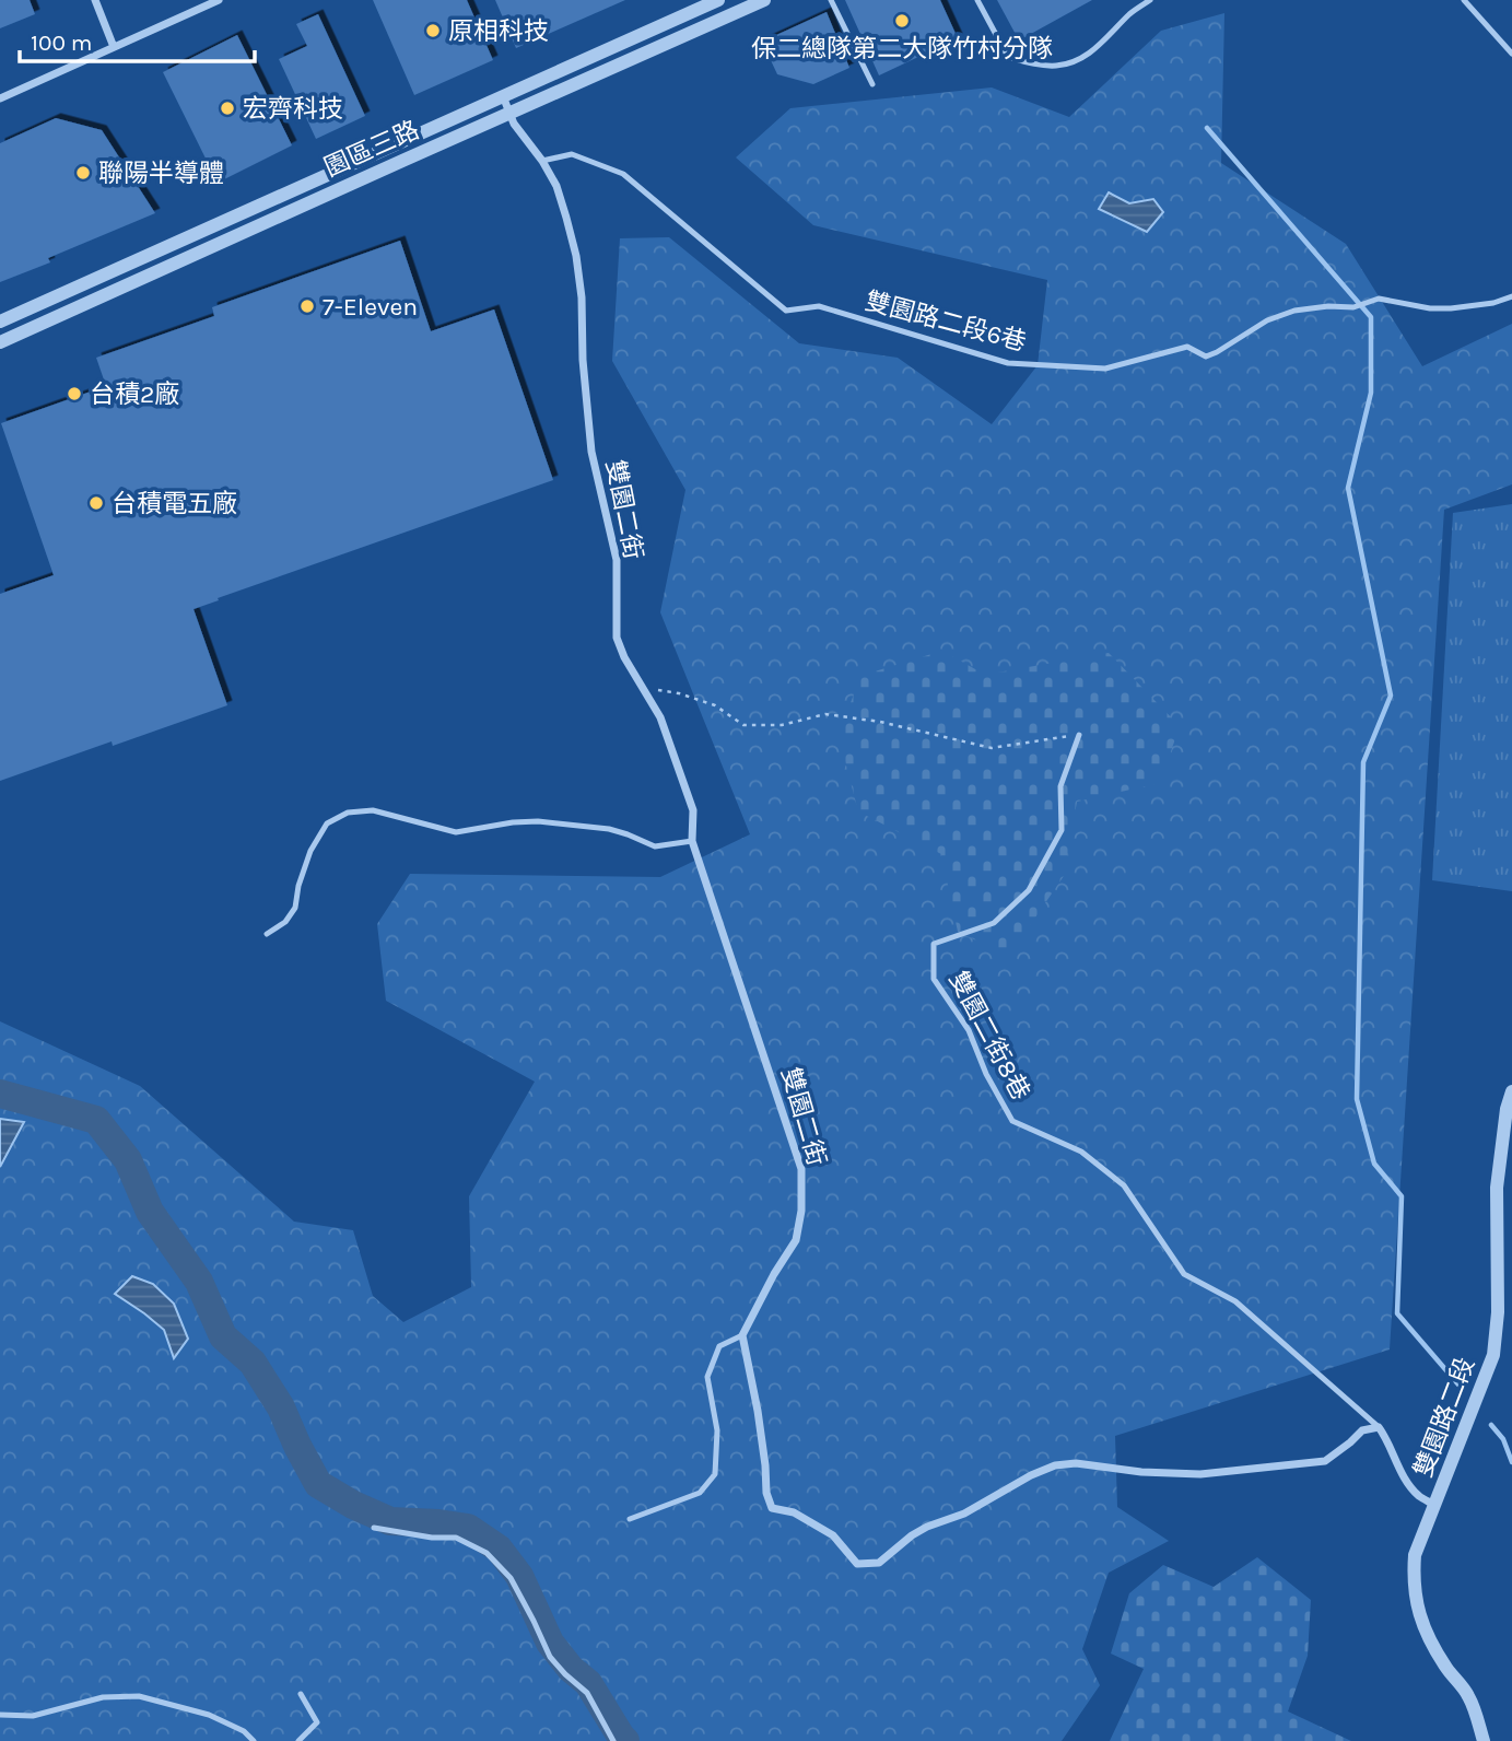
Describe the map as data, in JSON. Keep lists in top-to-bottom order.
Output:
{
  "streets": {
    "street": ["園區三路", "雙園二街", "雙園路二段"],
    "lane": ["雙園路二段6巷", "雙園二街8巷"]
  },
  "crossings": [
    ["園區三路", "雙園二街"],
    ["雙園路二段6巷", "雙園二街"]
  ],
  "places": [
    "保二總隊第二大隊竹村分隊",
    "原相科技",
    "宏齊科技",
    "聯陽半導體",
    "7-Eleven",
    "台積2廠",
    "台積電五廠"
  ],
  "scale_bar": "100 m"
}
